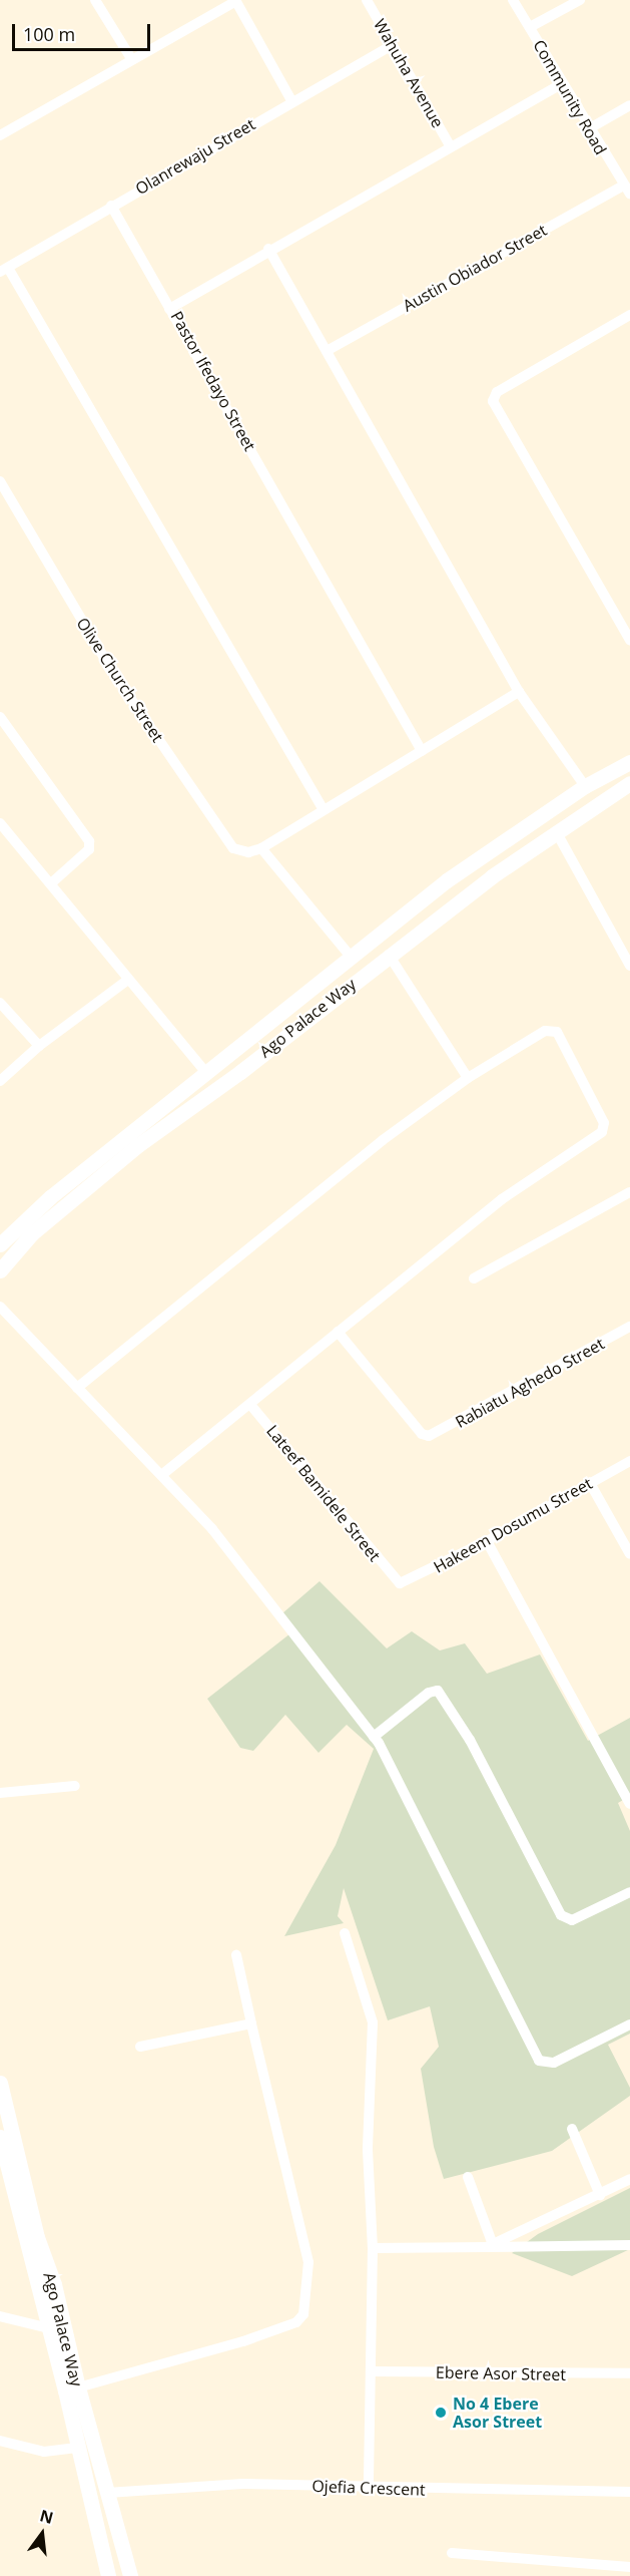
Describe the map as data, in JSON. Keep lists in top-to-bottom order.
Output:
{
  "streets": {
    "main road": ["Ago Palace Way"],
    "street": [
      "Wahuha Avenue",
      "Community Road",
      "Olanrewaju Street",
      "Austin Obiador Street",
      "Pastor Ifedayo Street",
      "Olive Church Street",
      "Rabiatu Aghedo Street",
      "Lateef Bamidele Street",
      "Hakeem Dosumu Street",
      "Ebere Asor Street",
      "Ojefia Crescent"
    ]
  },
  "crossings": [
    ["Wahuha Avenue", "Olanrewaju Street"],
    ["Wahuha Avenue", "Pastor Ifedayo Street"],
    ["Community Road", "Austin Obiador Street"],
    ["Community Road", "Pastor Ifedayo Street"],
    ["Ago Palace Way", "Ojefia Crescent"],
    ["Lateef Bamidele Street", "Hakeem Dosumu Street"]
  ],
  "places": ["No 4 Ebere Asor Street"],
  "scale_bar": "100 m",
  "north": "top"
}
